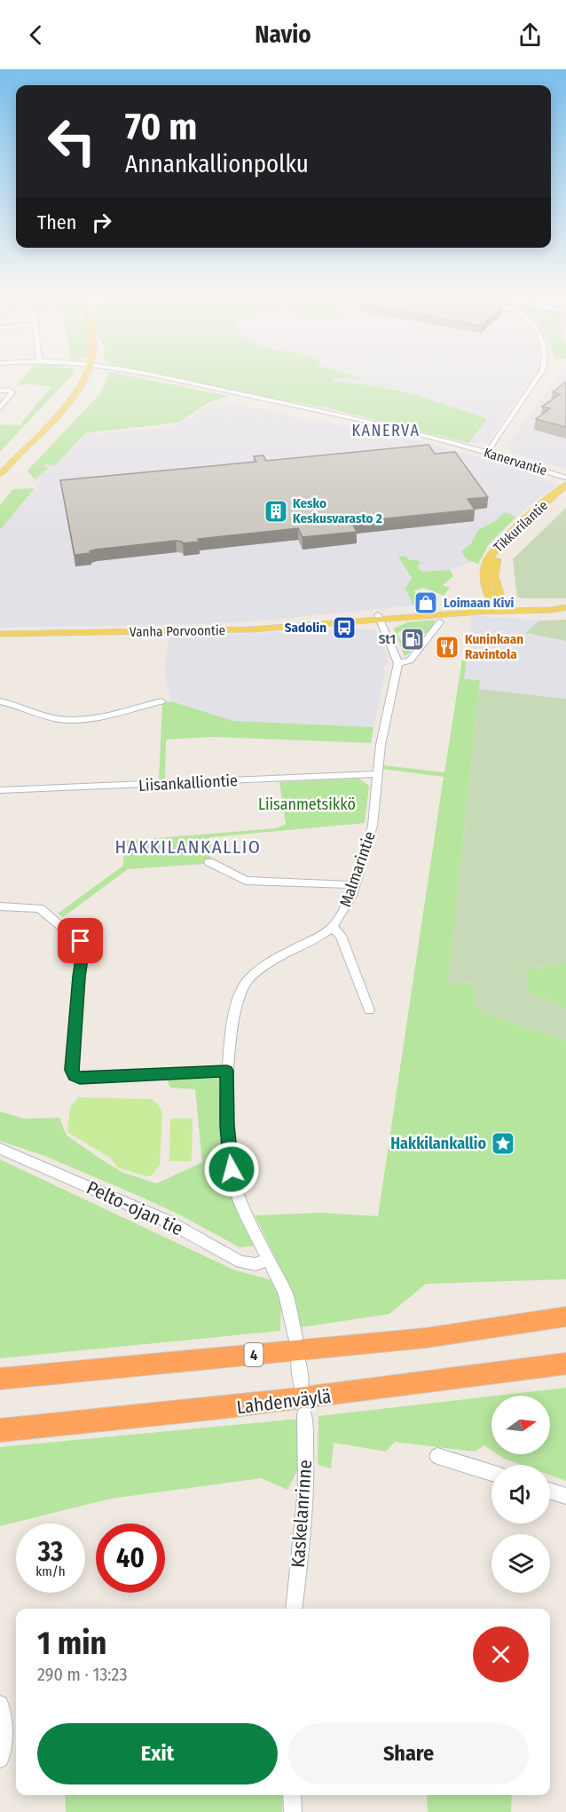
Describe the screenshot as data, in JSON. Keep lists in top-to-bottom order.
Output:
{
  "streets": {
    "highway": ["4", "Lahdenväylä"],
    "main road": ["Tikkurilantie", "Vanha Porvoontie"],
    "street": [
      "Kanervantie",
      "Liisankalliontie",
      "Malmarintie",
      "Pelto-ojan tie",
      "Kaskelanrinne"
    ]
  },
  "crossings": [
    ["Tikkurilantie", "Vanha Porvoontie"],
    ["Liisankalliontie", "Malmarintie"],
    ["Malmarintie", "Pelto-ojan tie"]
  ],
  "districts": ["KANERVA", "HAKKILANKALLIO"],
  "parks": ["Liisanmetsikkö"],
  "places": {
    "building": ["Kesko Keskusvarasto 2"],
    "shop": ["Loimaan Kivi"],
    "bus stop": ["Sadolin"],
    "fuel station": ["St1"],
    "restaurant": ["Kuninkaan Ravintola"],
    "place": ["Hakkilankallio"]
  },
  "north": "right",
  "page": {
    "header": "Navio",
    "turn": ["70 m", "Annankallionpolku"],
    "then": "Then",
    "speed": "33 km/h",
    "limit": "40",
    "heading": ["1 min", "290 m · 13:23"],
    "buttons": ["Exit", "Share"]
  }
}
